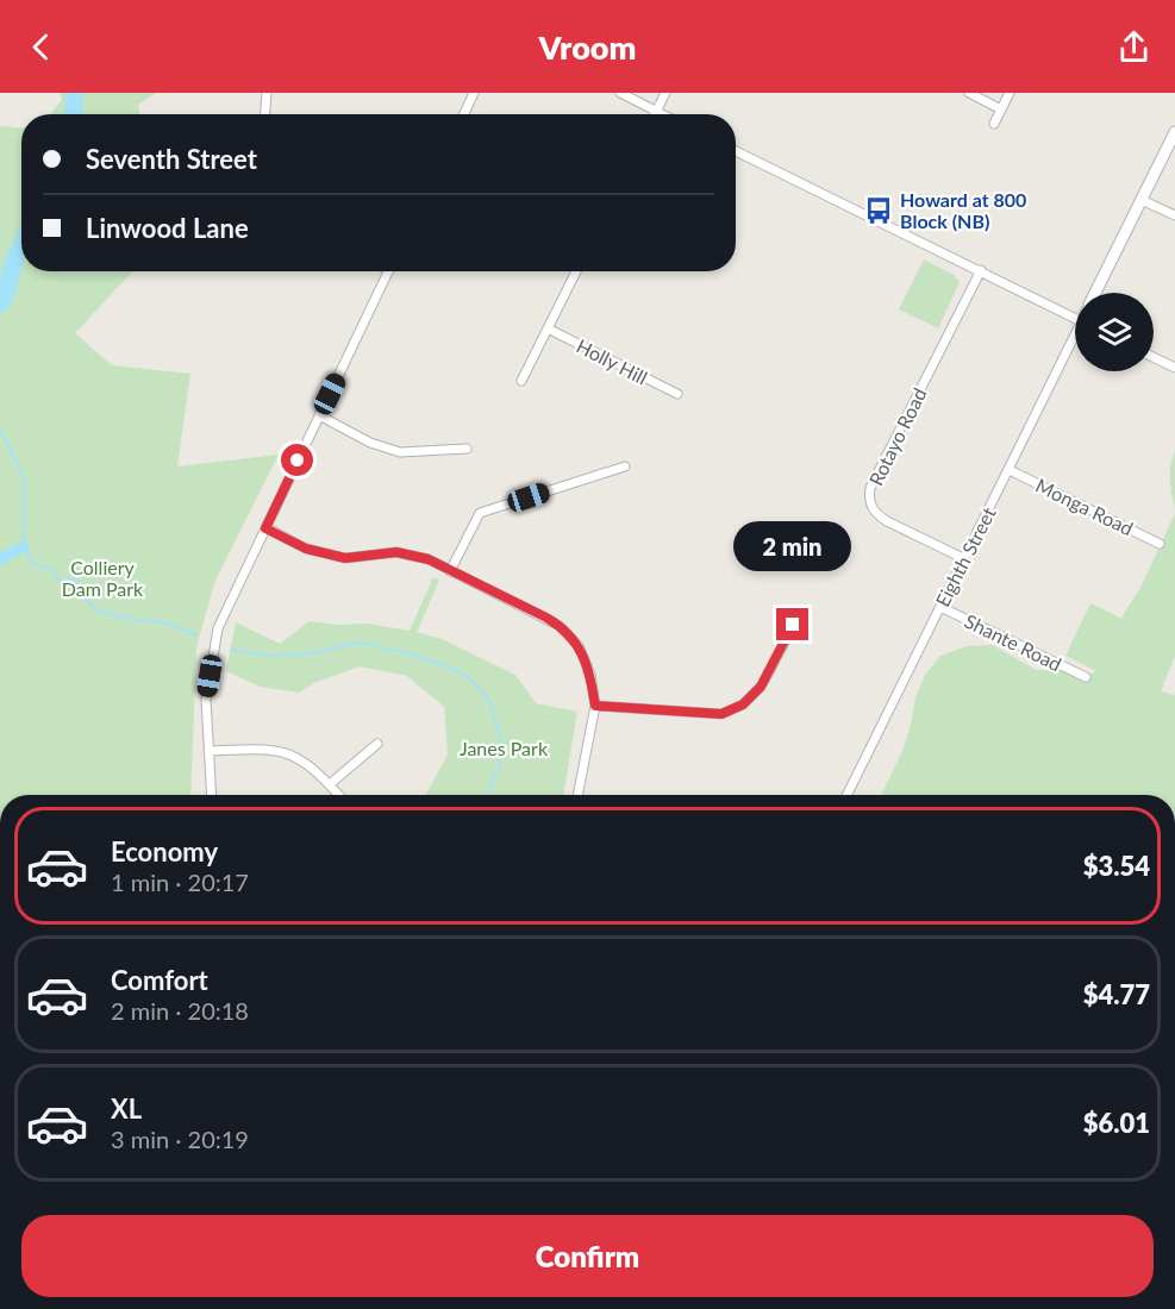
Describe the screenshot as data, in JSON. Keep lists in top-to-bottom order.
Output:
{
  "streets": {
    "street": [
      "Holly Hill",
      "Rotayo Road",
      "Monga Road",
      "Eighth Street",
      "Shante Road"
    ]
  },
  "crossings": [
    ["Rotayo Road", "Eighth Street"],
    ["Monga Road", "Eighth Street"],
    ["Eighth Street", "Shante Road"]
  ],
  "parks": ["Colliery Dam Park", "Janes Park"],
  "places": {
    "bus stop": ["Howard at 800 Block (NB)"]
  },
  "page": {
    "header": "Vroom",
    "banner": ["Seventh Street", "Linwood Lane"],
    "bubble": "2 min",
    "list": [
      {
        "name": "Economy",
        "note": "1 min · 20:17",
        "value": "$3.54"
      },
      {
        "name": "Comfort",
        "note": "2 min · 20:18",
        "value": "$4.77"
      },
      {
        "name": "XL",
        "note": "3 min · 20:19",
        "value": "$6.01"
      }
    ],
    "buttons": "Confirm"
  }
}
